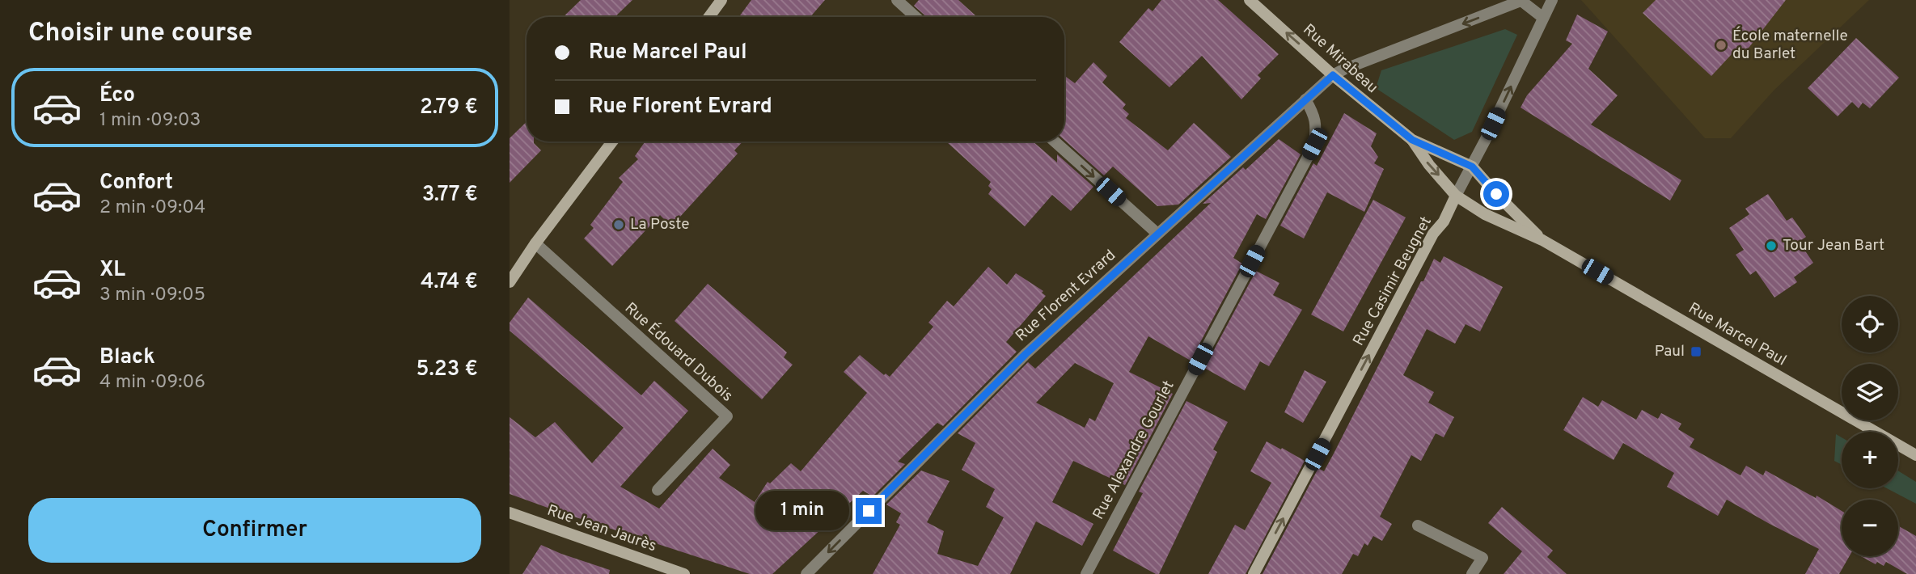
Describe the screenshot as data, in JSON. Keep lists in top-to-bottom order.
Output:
{
  "streets": {
    "street": [
      "Rue Mirabeau",
      "Rue Casimir Beugnet",
      "Rue Florent Evrard",
      "Rue Marcel Paul",
      "Rue Édouard Dubois",
      "Rue Alexandre Gourlet",
      "Rue Jean Jaurès"
    ]
  },
  "crossings": [
    ["Rue Mirabeau", "Rue Casimir Beugnet"],
    ["Rue Mirabeau", "Rue Florent Evrard"],
    ["Rue Mirabeau", "Rue Marcel Paul"],
    ["Rue Casimir Beugnet", "Rue Marcel Paul"],
    ["Rue Florent Evrard", "Rue Alexandre Gourlet"]
  ],
  "one_way": ["Rue Casimir Beugnet", "Rue Florent Evrard"],
  "places": {
    "other": ["École maternelle du Barlet", "La Poste", "Tour Jean Bart"],
    "transit": ["Paul"]
  },
  "page": {
    "heading": "Choisir une course",
    "banner": ["Rue Marcel Paul", "Rue Florent Evrard"],
    "list": [
      {
        "name": "Éco",
        "note": "1 min · 09:03",
        "value": "2.79 €"
      },
      {
        "name": "Confort",
        "note": "2 min · 09:04",
        "value": "3.77 €"
      },
      {
        "name": "XL",
        "note": "3 min · 09:05",
        "value": "4.74 €"
      },
      {
        "name": "Black",
        "note": "4 min · 09:06",
        "value": "5.23 €"
      }
    ],
    "map_buttons": ["+", "−"],
    "buttons": "Confirmer",
    "bubble": "1 min"
  }
}
